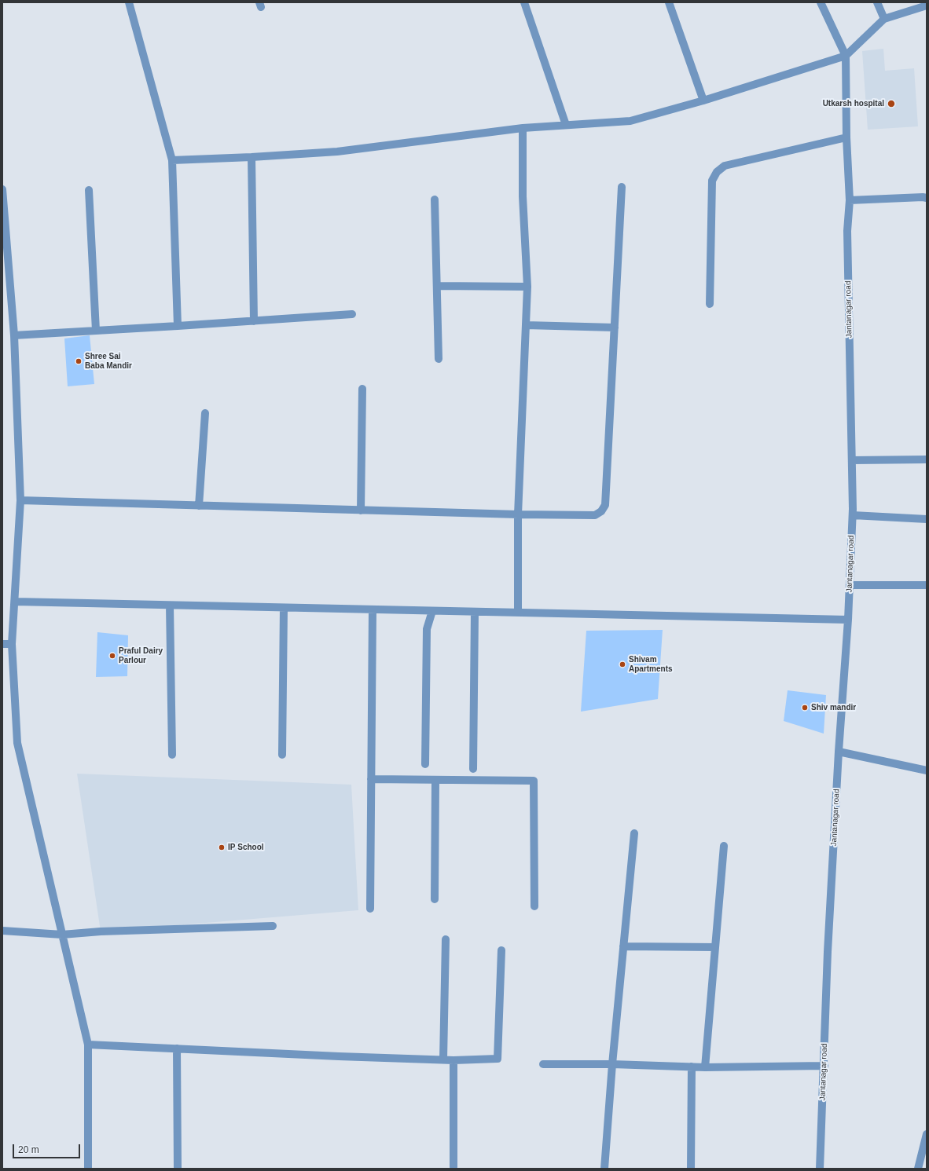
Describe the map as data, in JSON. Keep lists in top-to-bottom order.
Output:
{
  "streets": {
    "street": ["Jantanagar road"]
  },
  "places": [
    "Utkarsh hospital",
    "Shree Sai Baba Mandir",
    "Praful Dairy Parlour",
    "Shivam Apartments",
    "Shiv mandir",
    "IP School"
  ],
  "scale_bar": "20 m"
}
